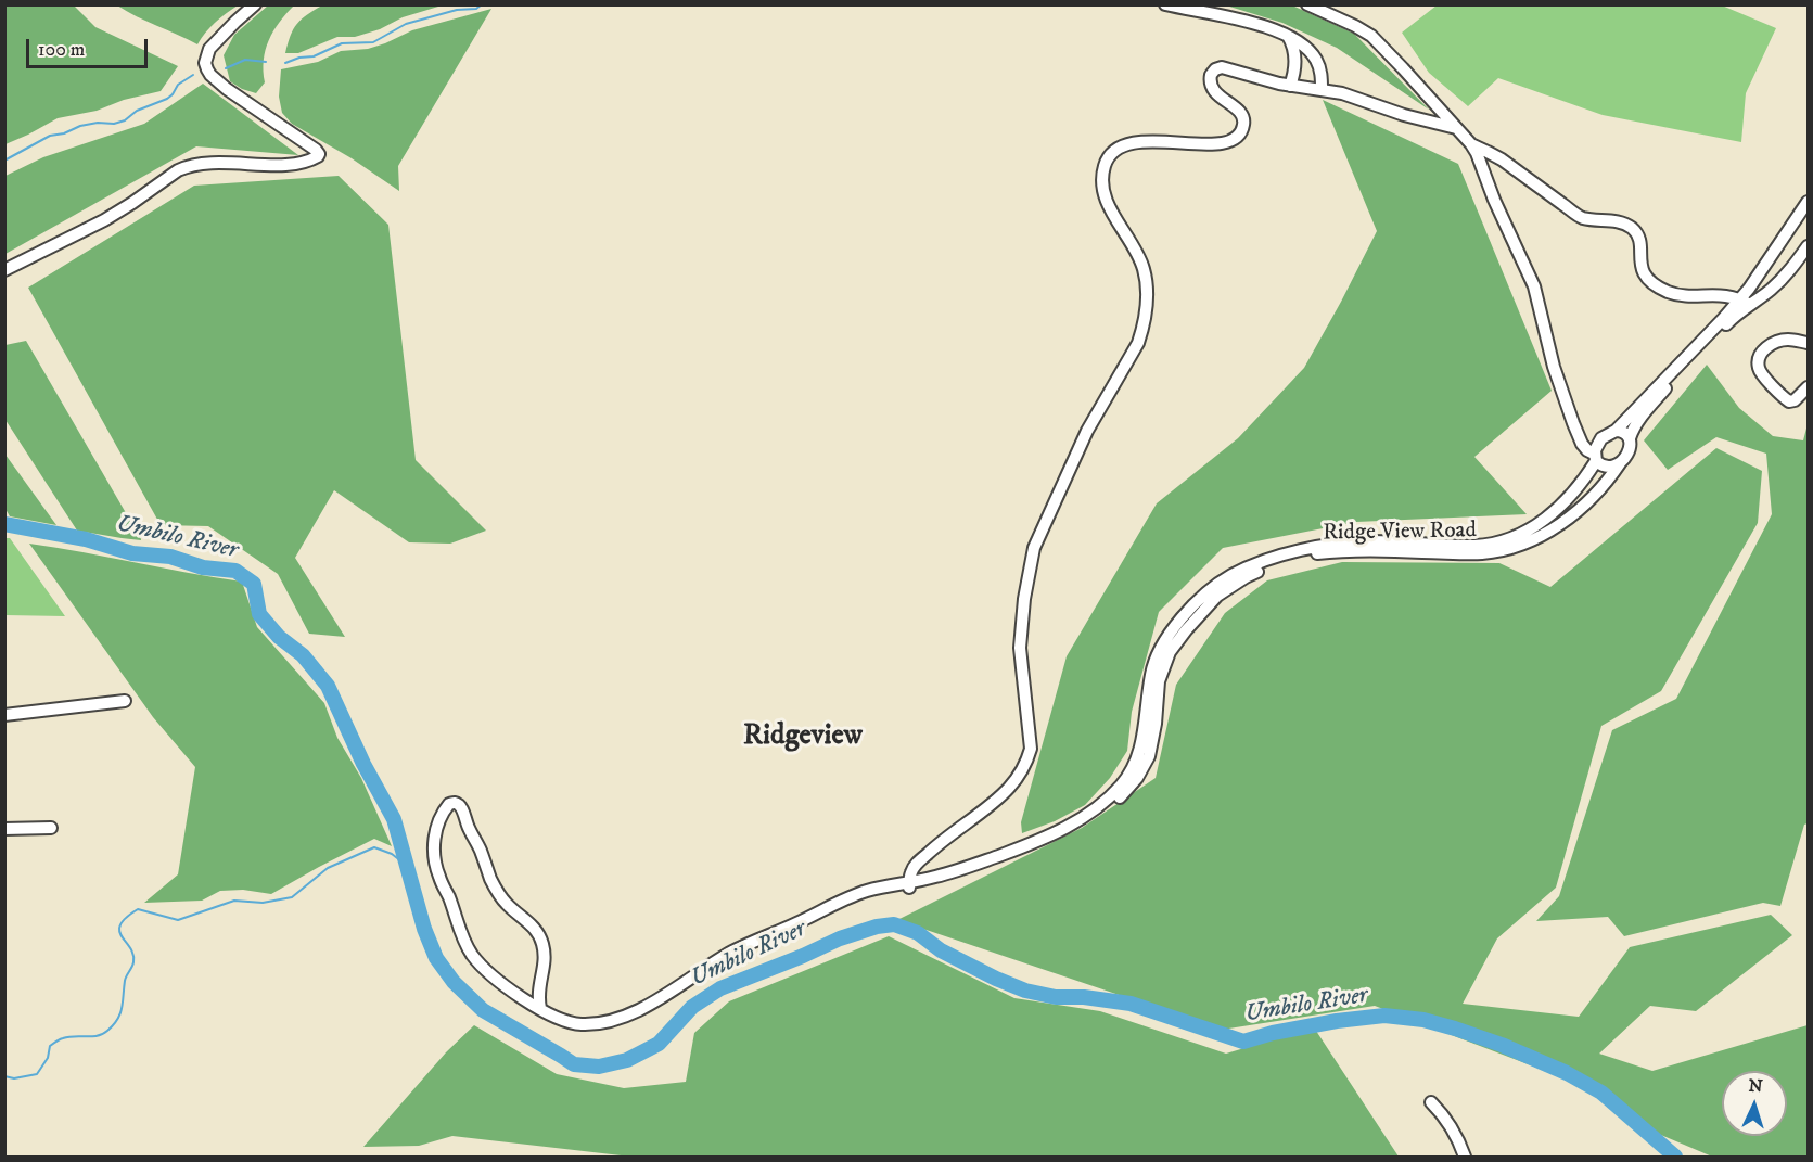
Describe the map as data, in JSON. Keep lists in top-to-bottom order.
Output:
{
  "streets": {
    "street": ["Ridge View Road"]
  },
  "districts": ["Ridgeview"],
  "water": ["Umbilo River"],
  "scale_bar": "100 m",
  "north": "top"
}
